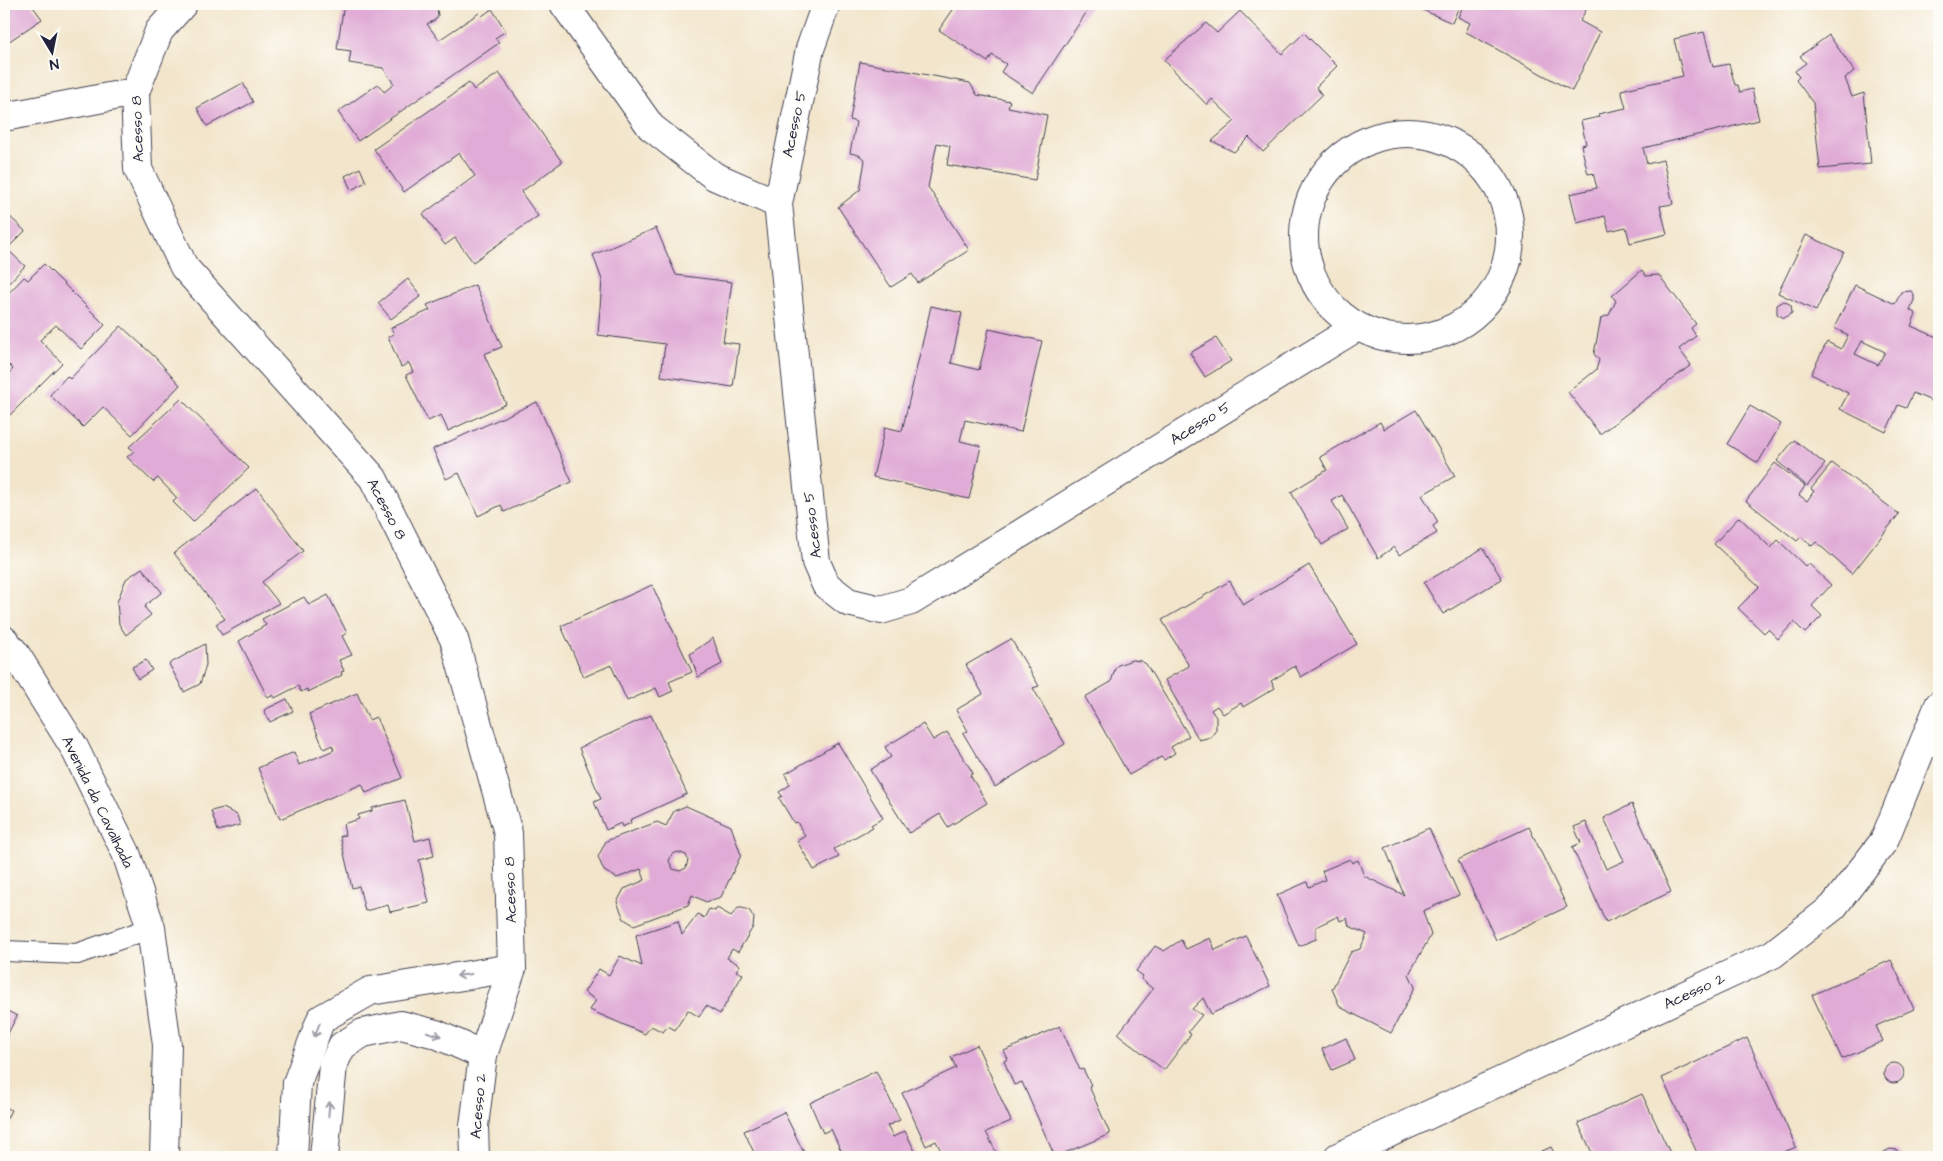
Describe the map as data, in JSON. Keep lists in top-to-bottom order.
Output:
{
  "streets": {
    "street": [
      "Acesso 5",
      "Acesso 8",
      "Avenida da Cavalhada",
      "Acesso 2"
    ]
  },
  "crossings": [
    ["Acesso 8", "Acesso 2"]
  ],
  "north": "bottom"
}
